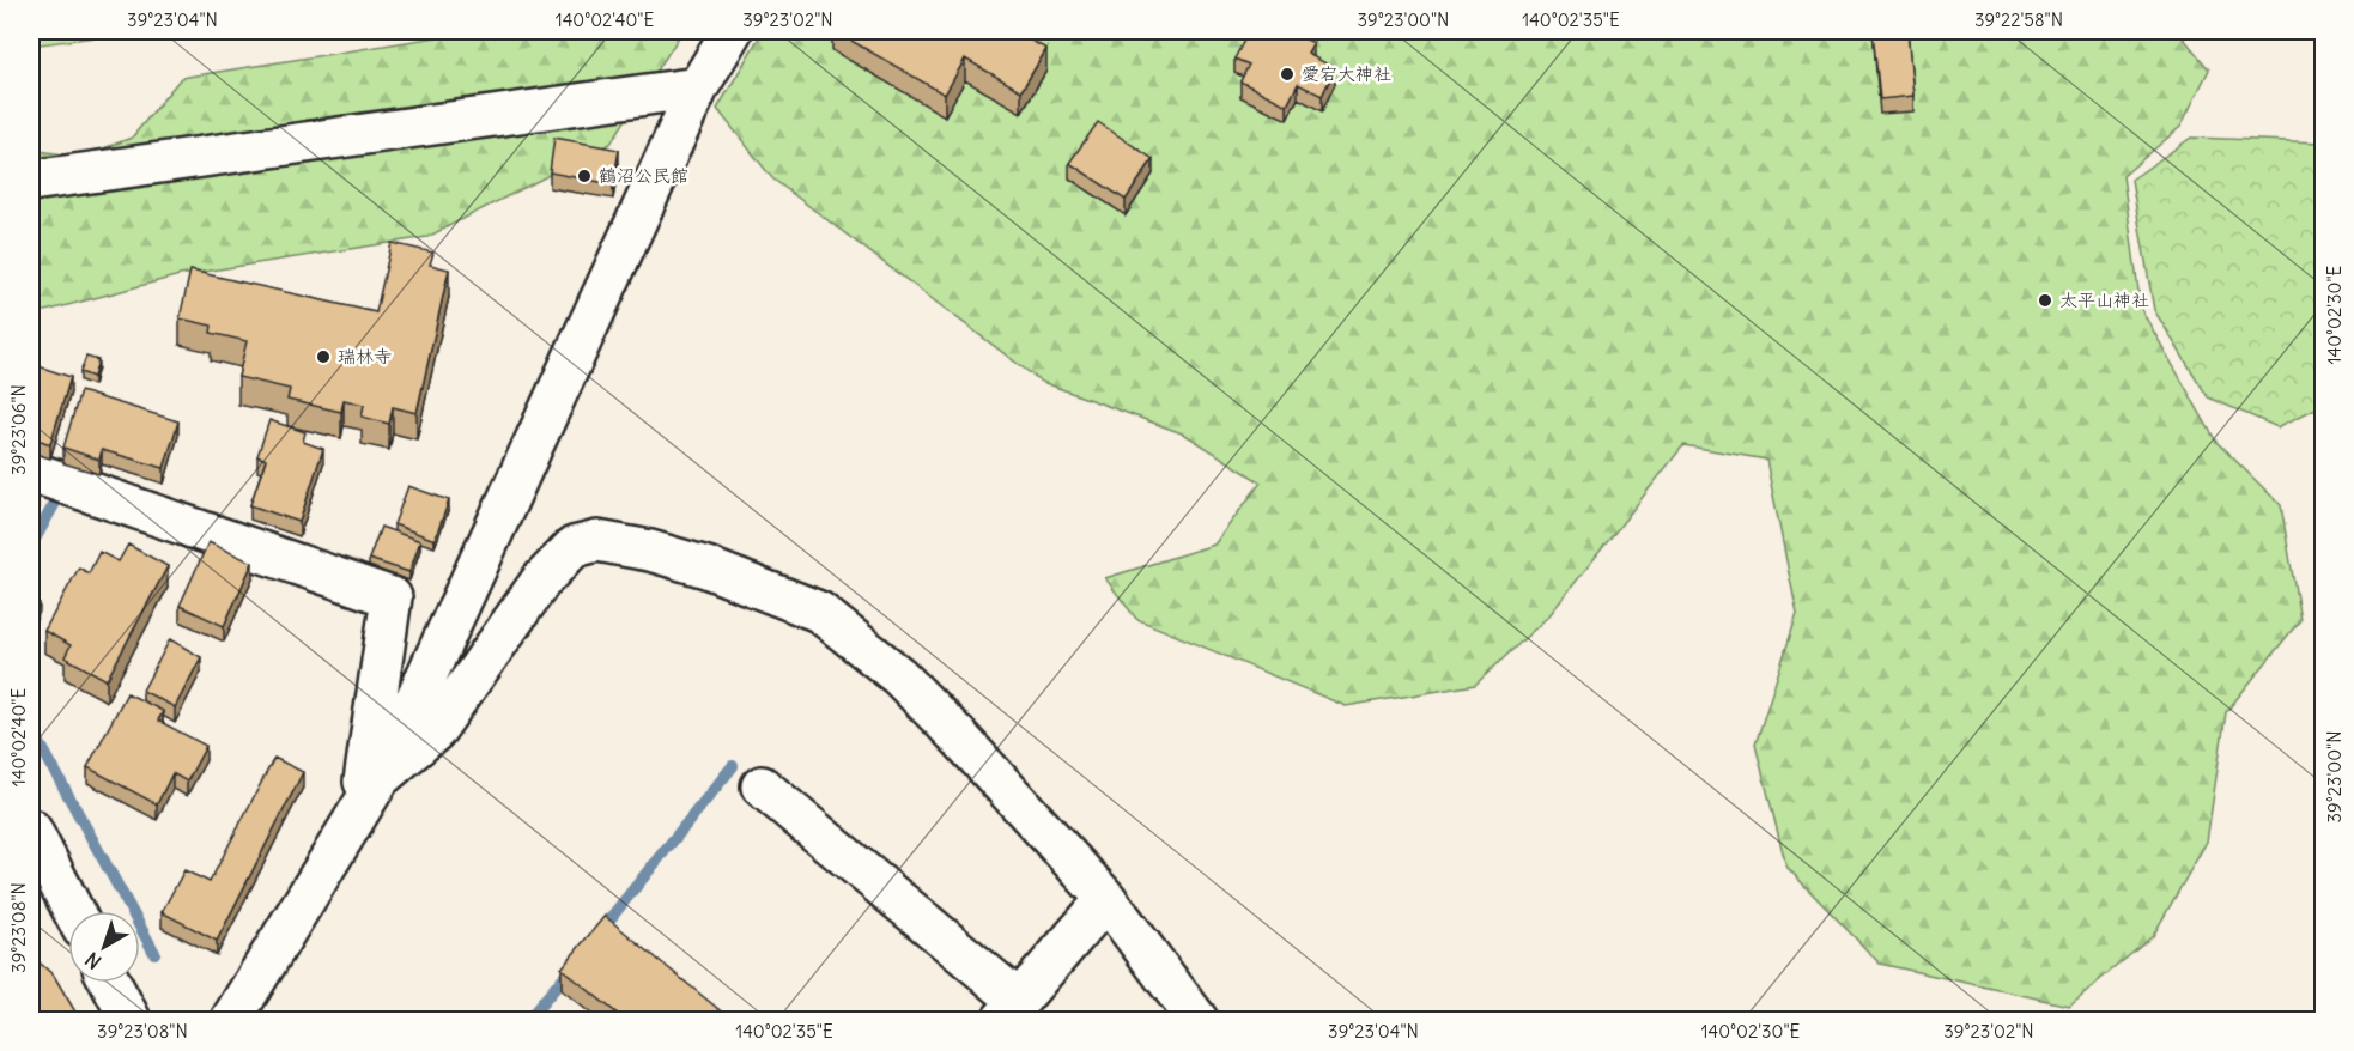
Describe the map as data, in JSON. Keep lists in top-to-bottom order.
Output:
{
  "places": [
    "愛宕大神社",
    "鶴沼公民館",
    "太平山神社",
    "瑞林寺"
  ],
  "north": "bottom left",
  "coordinates": [
    "39°23'04\"N",
    "140°02'40\"E",
    "39°23'02\"N",
    "39°23'00\"N",
    "140°02'35\"E",
    "39°22'58\"N",
    "140°02'30\"E",
    "39°23'06\"N",
    "39°23'08\"N"
  ]
}
